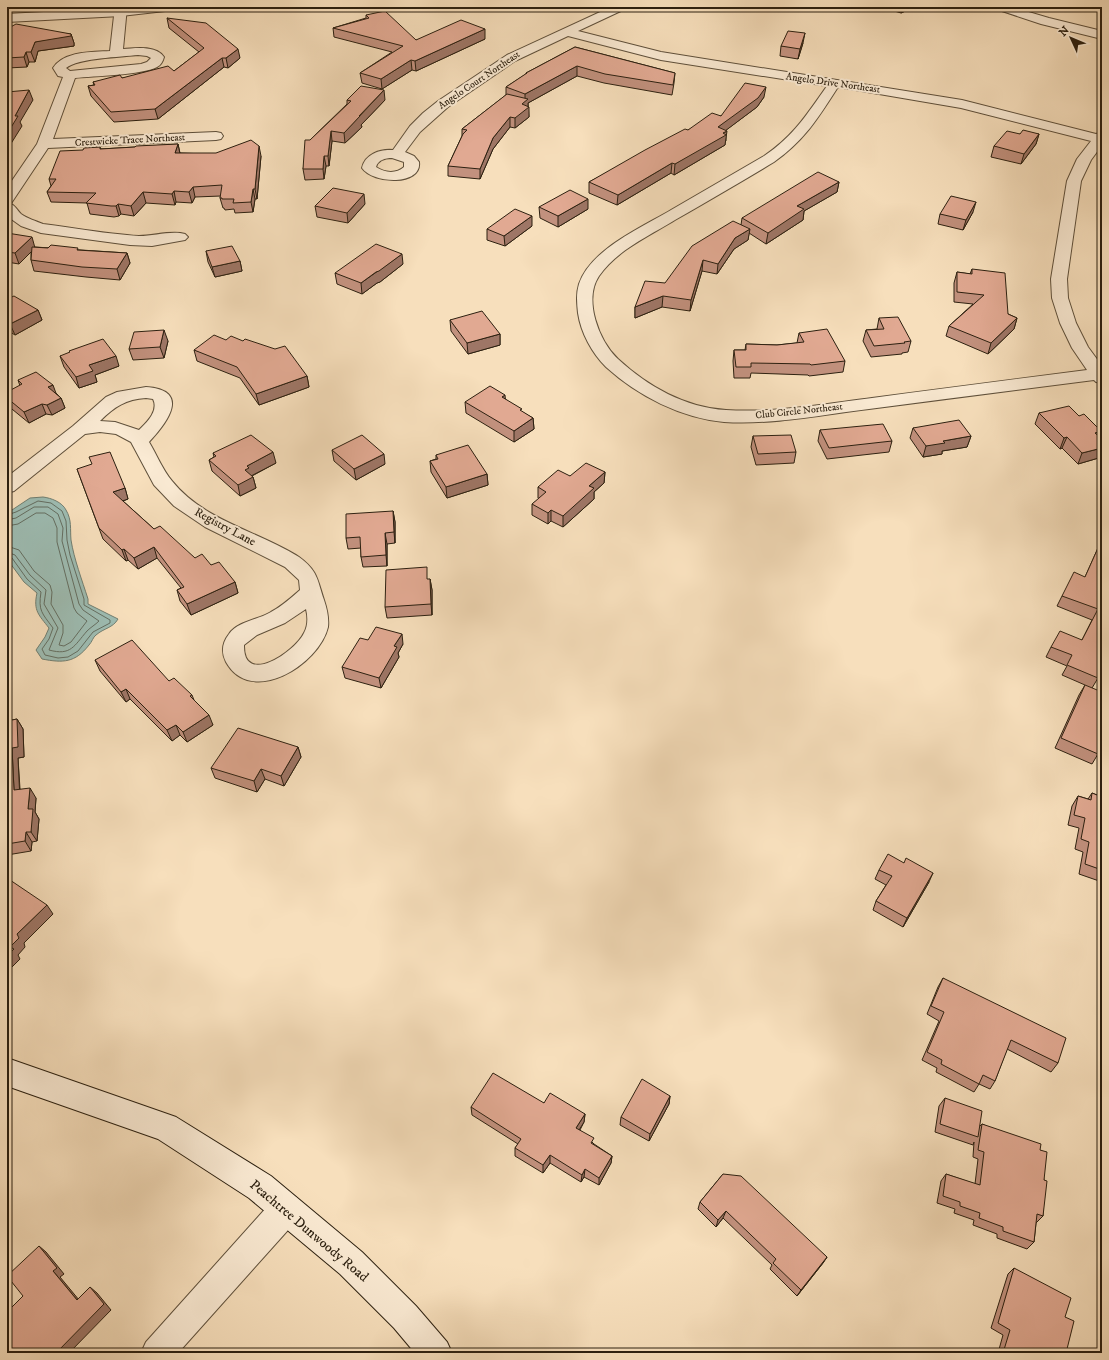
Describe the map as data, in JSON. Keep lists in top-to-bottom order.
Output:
{
  "streets": {
    "street": [
      "Angelo Court Northeast",
      "Angelo Drive Northeast",
      "Crestwicke Trace Northeast",
      "Club Circle Northeast",
      "Registry Lane",
      "Peachtree Dunwoody Road"
    ]
  },
  "crossings": [
    ["Angelo Court Northeast", "Angelo Drive Northeast"],
    ["Angelo Drive Northeast", "Club Circle Northeast"]
  ],
  "north": "top left"
}
